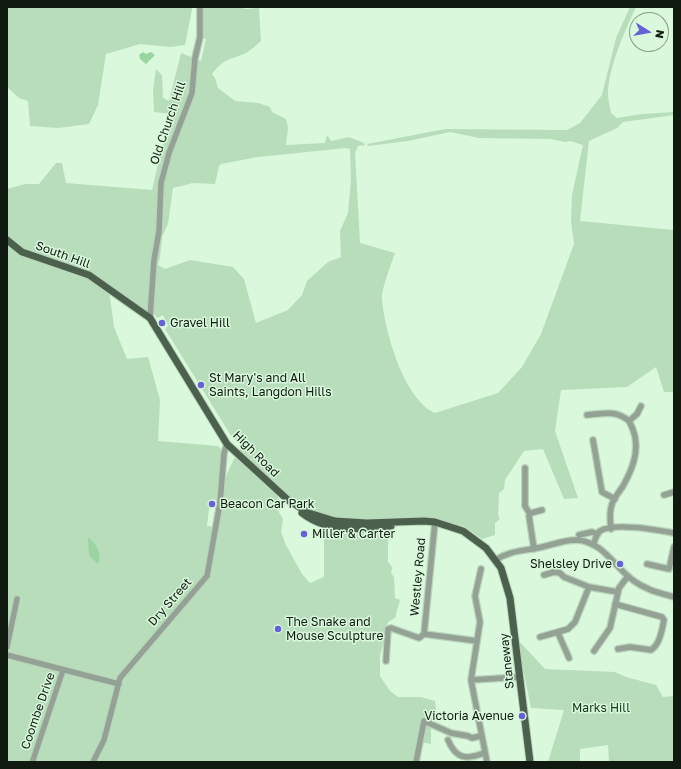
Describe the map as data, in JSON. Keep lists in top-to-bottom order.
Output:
{
  "streets": {
    "main road": ["South Hill", "High Road", "Staneway"],
    "street": [
      "Old Church Hill",
      "Westley Road",
      "Dry Street",
      "Coombe Drive"
    ]
  },
  "crossings": [
    ["Old Church Hill", "South Hill"],
    ["Old Church Hill", "High Road"],
    ["South Hill", "High Road"],
    ["High Road", "Westley Road"],
    ["High Road", "Dry Street"],
    ["High Road", "Staneway"]
  ],
  "parks": ["Marks Hill"],
  "places": [
    "Gravel Hill",
    "St Mary's and All Saints, Langdon Hills",
    "Beacon Car Park",
    "Miller & Carter",
    "Shelsley Drive",
    "The Snake and Mouse Sculpture",
    "Victoria Avenue"
  ],
  "north": "right"
}
